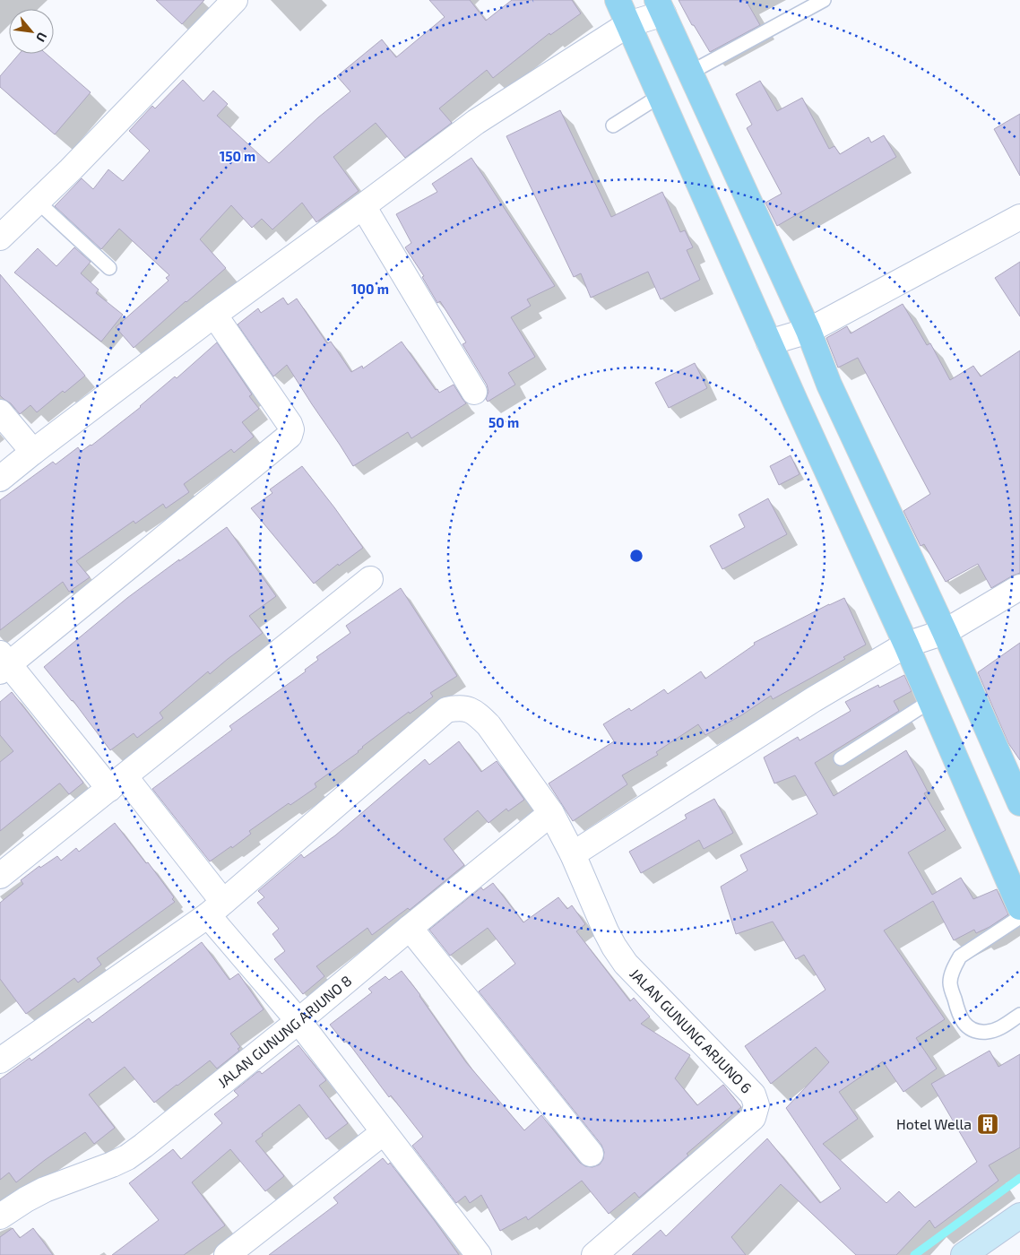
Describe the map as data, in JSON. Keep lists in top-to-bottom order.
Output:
{
  "streets": {
    "street": ["JALAN GUNUNG ARJUNO 8", "JALAN GUNUNG ARJUNO 6"]
  },
  "crossings": [
    ["JALAN GUNUNG ARJUNO 8", "JALAN GUNUNG ARJUNO 6"]
  ],
  "places": {
    "building": ["Hotel Wella"]
  },
  "north": "bottom right",
  "rings": ["150 m", "100 m", "50 m"]
}
